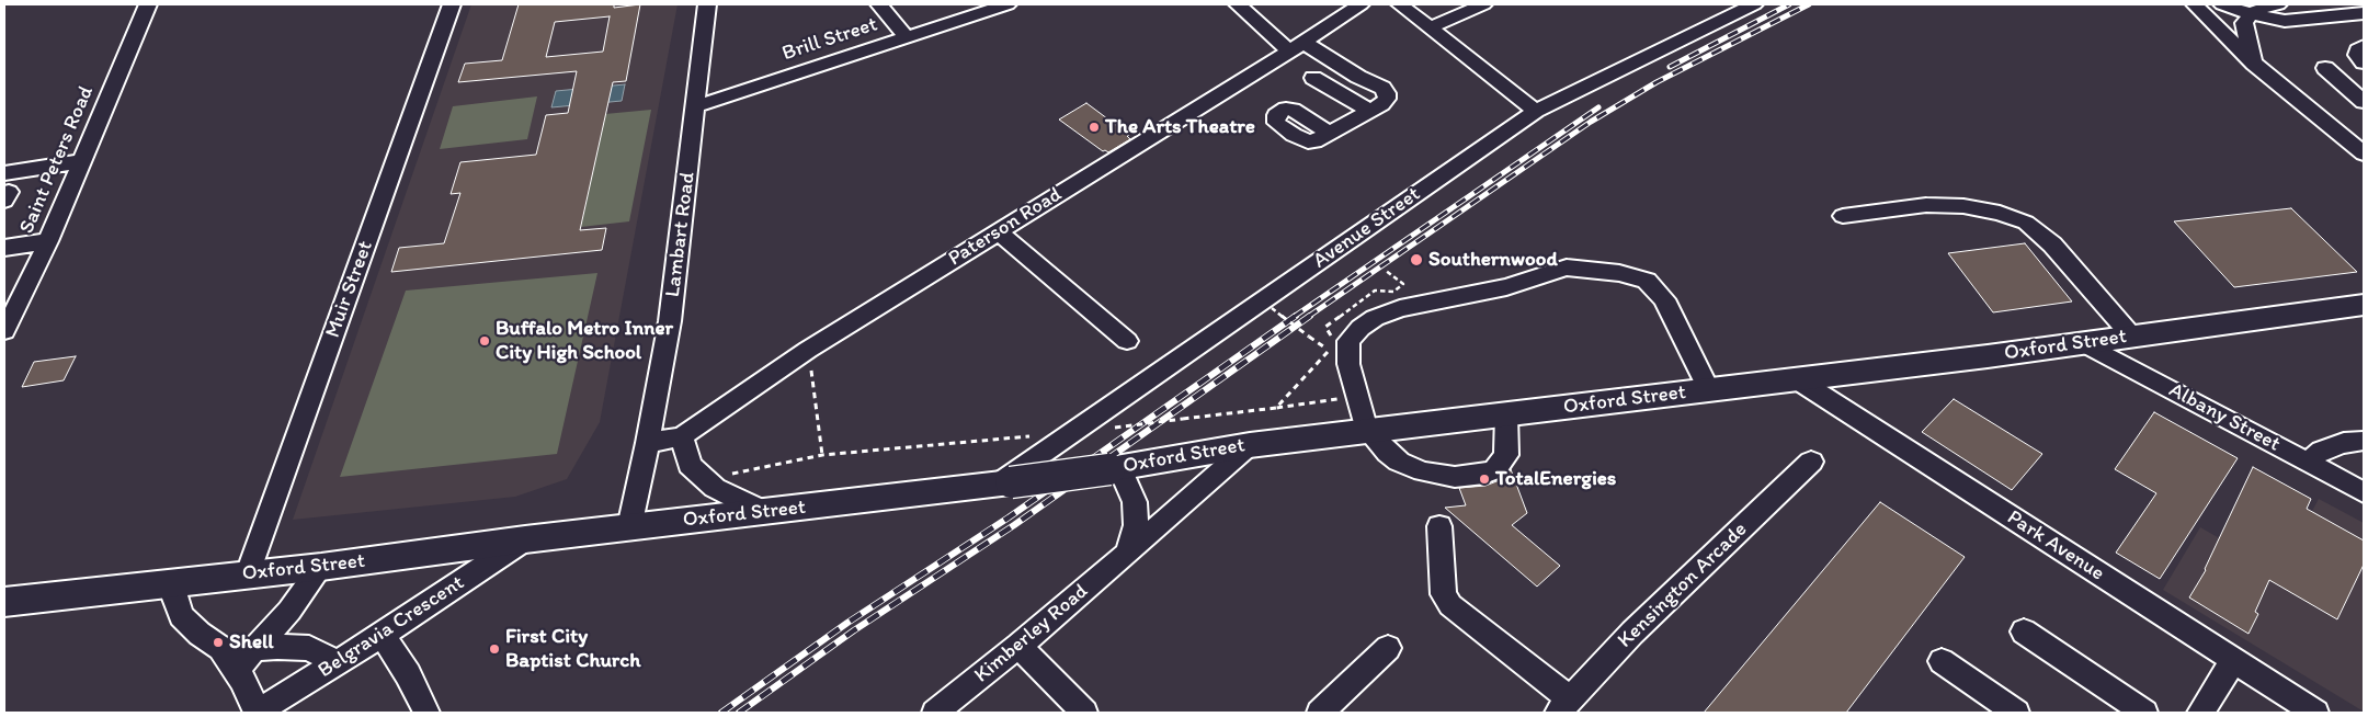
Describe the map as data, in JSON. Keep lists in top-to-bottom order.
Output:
{
  "streets": {
    "main road": ["Oxford Street"],
    "street": [
      "Brill Street",
      "Saint Peters Road",
      "Paterson Road",
      "Avenue Street",
      "Lambart Road",
      "Muir Street",
      "Albany Street",
      "Park Avenue",
      "Kensington Arcade",
      "Belgravia Crescent",
      "Kimberley Road"
    ]
  },
  "crossings": [
    ["Brill Street", "Lambart Road"],
    ["Paterson Road", "Lambart Road"],
    ["Avenue Street", "Oxford Street"],
    ["Lambart Road", "Oxford Street"],
    ["Muir Street", "Oxford Street"],
    ["Oxford Street", "Albany Street"],
    ["Oxford Street", "Park Avenue"],
    ["Oxford Street", "Belgravia Crescent"],
    ["Oxford Street", "Kimberley Road"]
  ],
  "places": [
    "The Arts Theatre",
    "Southernwood",
    "Buffalo Metro Inner City High School",
    "TotalEnergies",
    "Shell",
    "First City Baptist Church"
  ]
}
